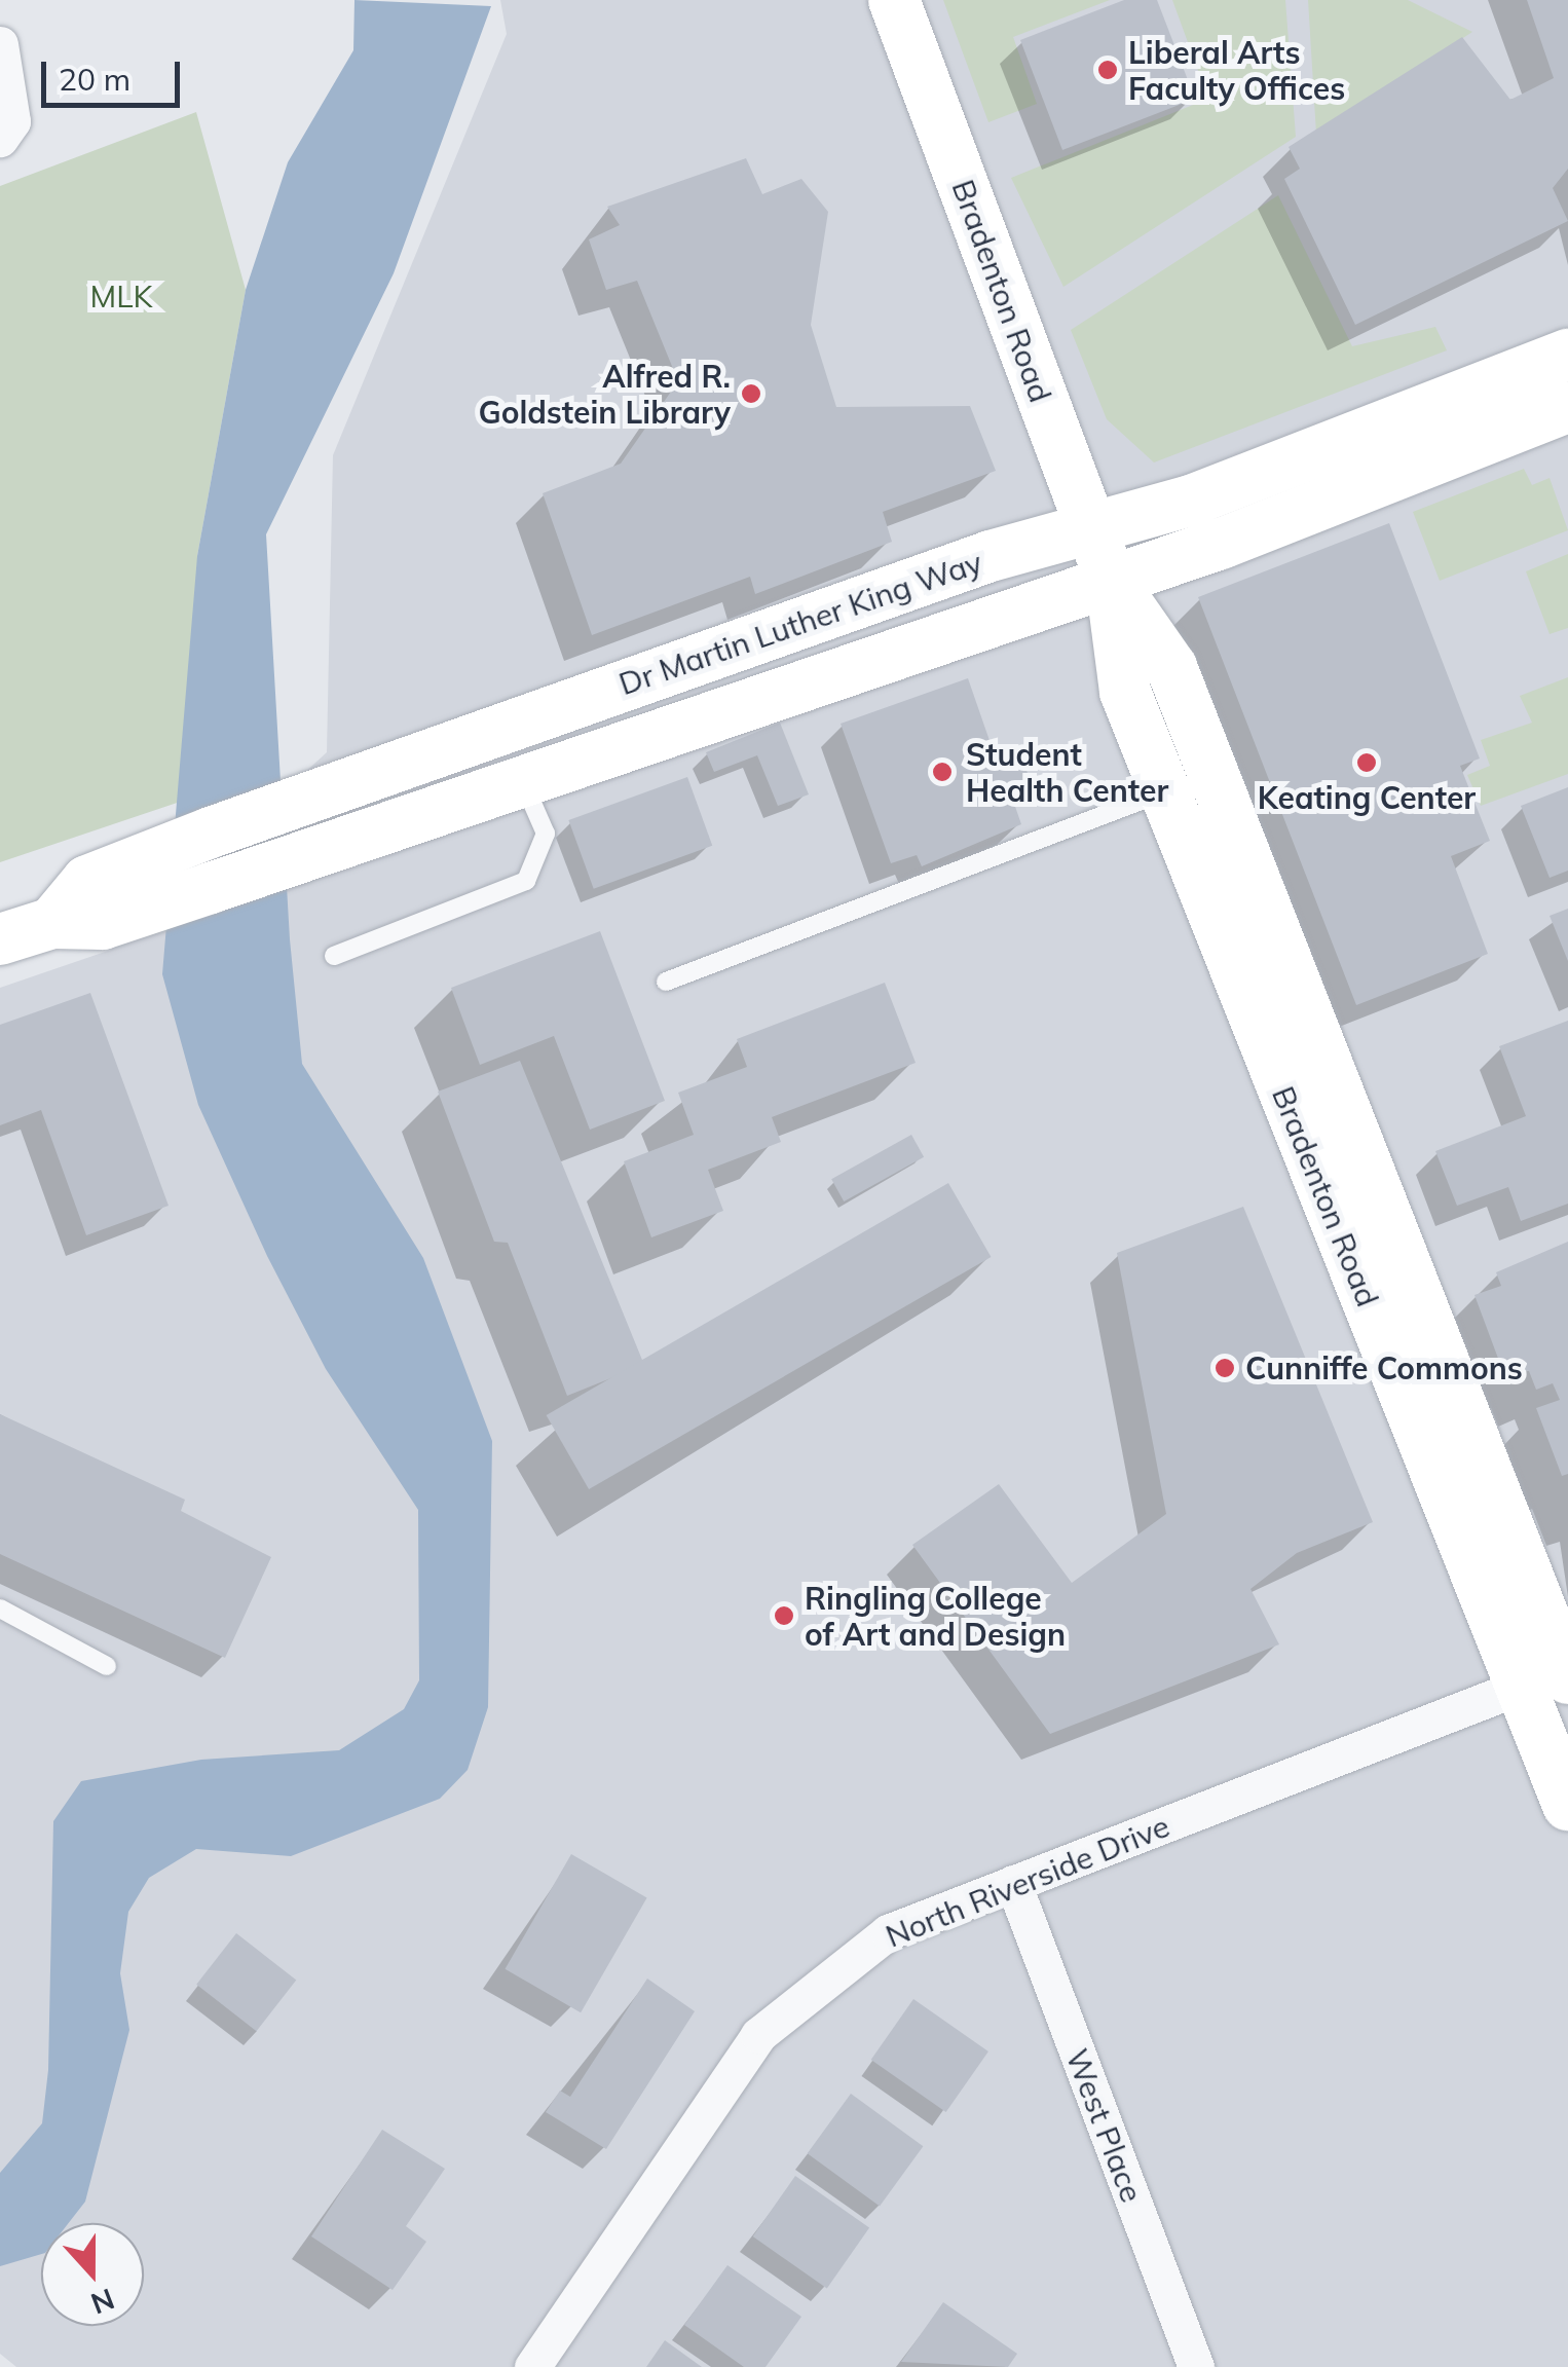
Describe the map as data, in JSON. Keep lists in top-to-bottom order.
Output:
{
  "streets": {
    "street": [
      "Bradenton Road",
      "Dr Martin Luther King Way",
      "North Riverside Drive",
      "West Place"
    ]
  },
  "crossings": [
    ["Bradenton Road", "Dr Martin Luther King Way"],
    ["Bradenton Road", "North Riverside Drive"],
    ["North Riverside Drive", "West Place"]
  ],
  "parks": ["MLK"],
  "places": [
    "Liberal Arts Faculty Offices",
    "Alfred R. Goldstein Library",
    "Keating Center",
    "Student Health Center",
    "Cunniffe Commons",
    "Ringling College of Art and Design"
  ],
  "scale_bar": "20 m",
  "north": "bottom"
}
